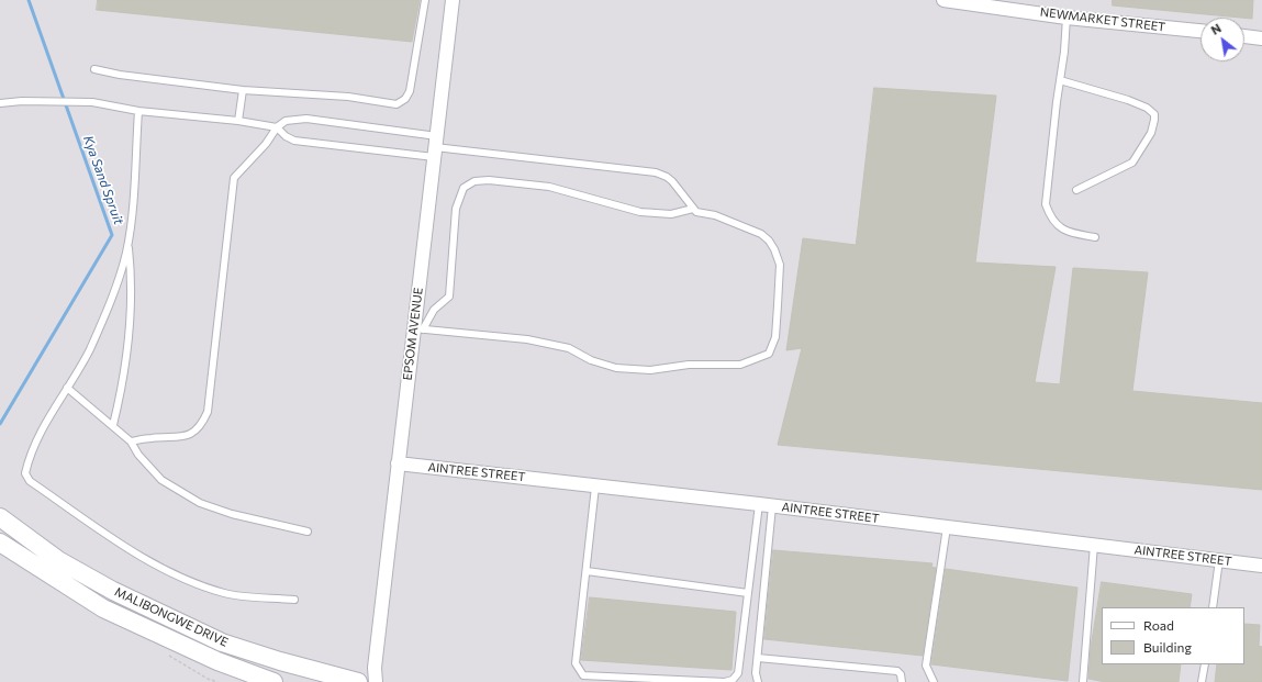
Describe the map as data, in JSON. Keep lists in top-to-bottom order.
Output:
{
  "streets": {
    "main road": ["MALIBONGWE DRIVE"],
    "street": ["NEWMARKET STREET", "EPSOM AVENUE", "AINTREE STREET"]
  },
  "crossings": [
    ["EPSOM AVENUE", "AINTREE STREET"]
  ],
  "water": ["Kya Sand Spruit"],
  "legend": ["Road", "Building"],
  "north": "top left"
}
